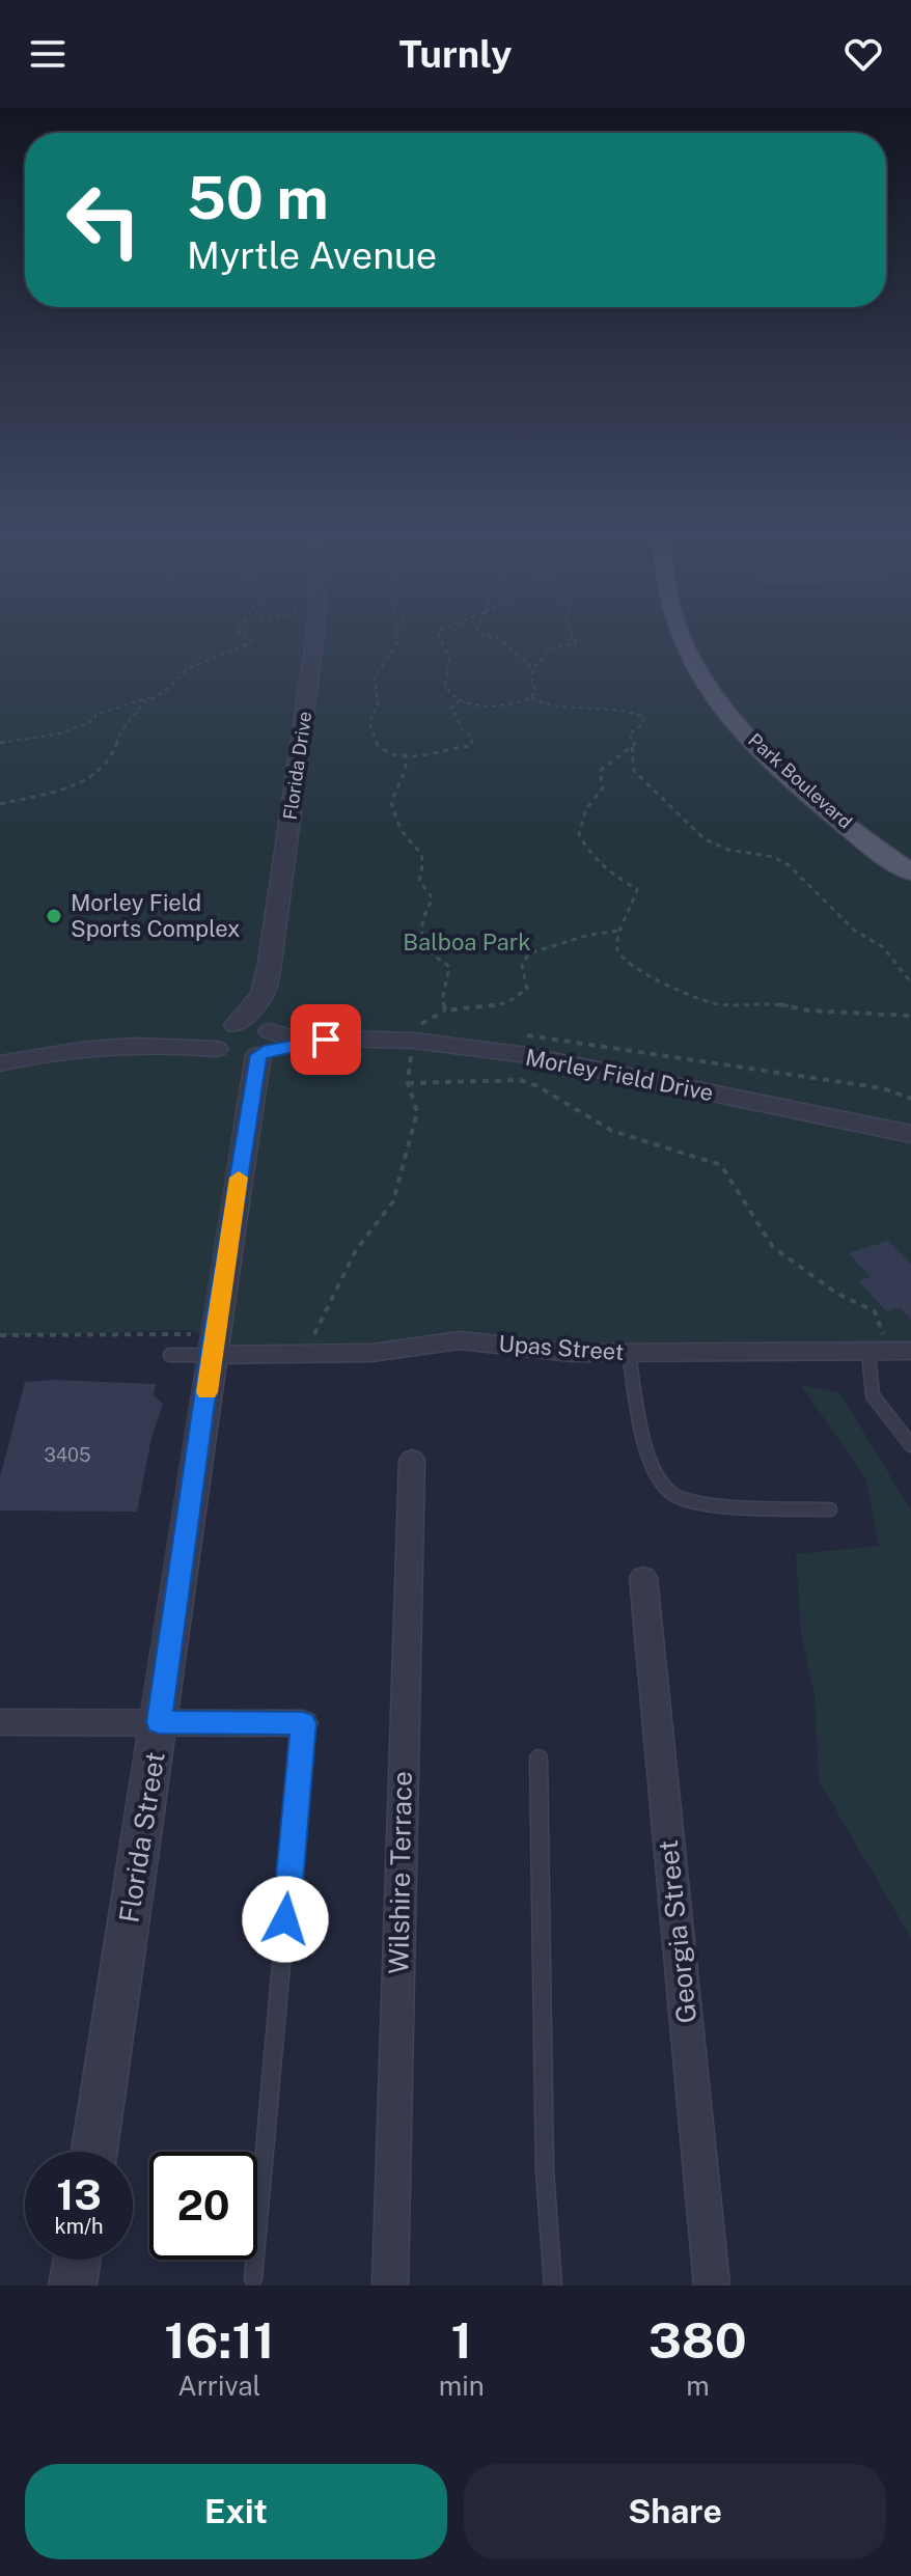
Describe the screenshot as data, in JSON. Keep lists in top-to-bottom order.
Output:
{
  "streets": {
    "main road": ["Park Boulevard"],
    "street": [
      "Florida Drive",
      "Morley Field Drive",
      "Upas Street",
      "Florida Street",
      "Wilshire Terrace",
      "Georgia Street"
    ]
  },
  "crossings": [
    ["Florida Drive", "Morley Field Drive"],
    ["Florida Drive", "Upas Street"],
    ["Florida Drive", "Florida Street"],
    ["Upas Street", "Florida Street"]
  ],
  "parks": ["Balboa Park"],
  "places": ["Morley Field Sports Complex"],
  "house_numbers": ["3405"],
  "page": {
    "header": "Turnly",
    "turn": ["50 m", "Myrtle Avenue"],
    "speed": "13 km/h",
    "limit": "20",
    "eta": [
      "16:11",
      "Arrival",
      "1",
      "min",
      "380",
      "m"
    ],
    "buttons": ["Exit", "Share"]
  }
}
